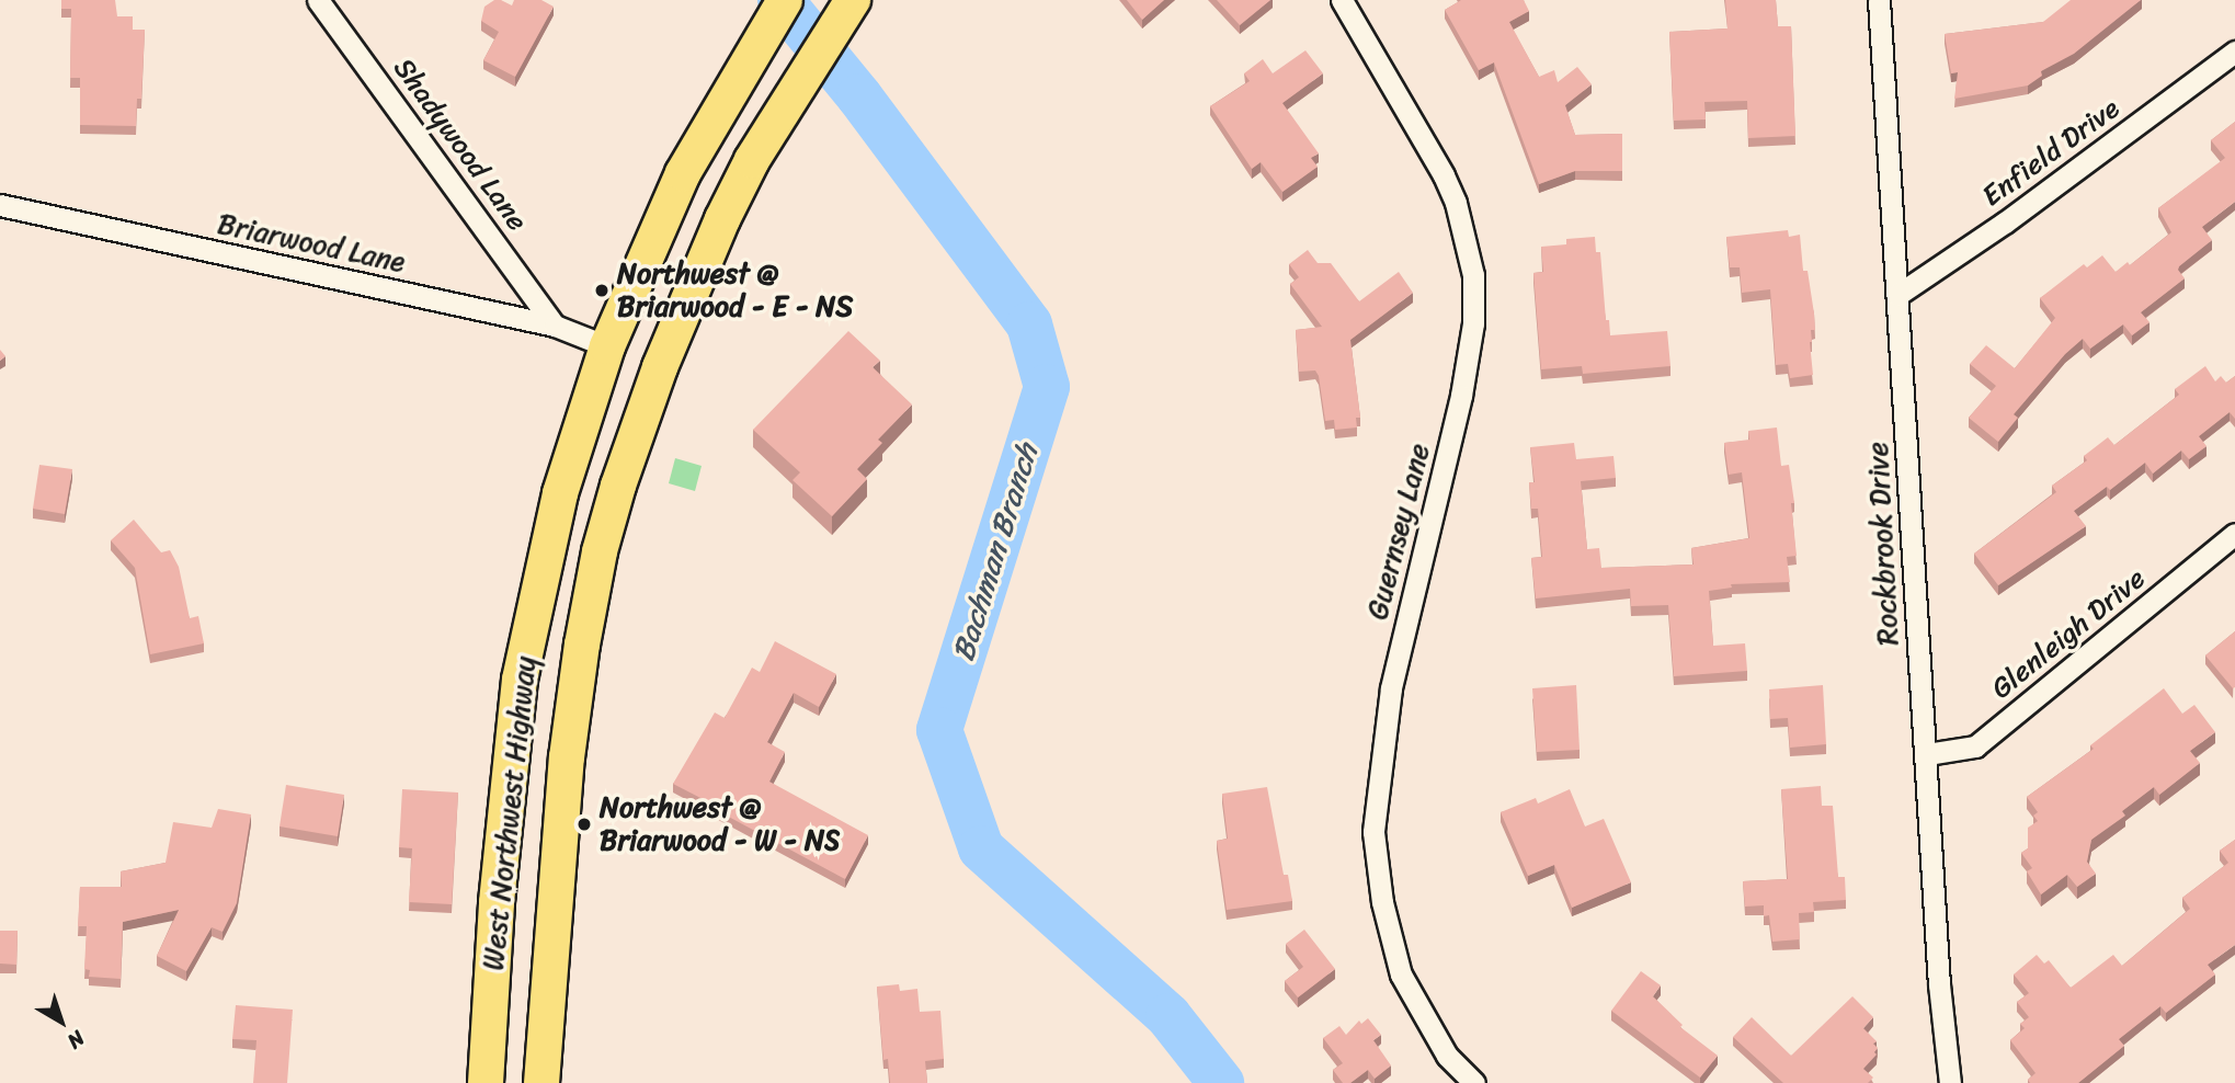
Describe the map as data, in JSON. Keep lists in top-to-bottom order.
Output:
{
  "streets": {
    "main road": ["West Northwest Highway"],
    "street": [
      "Shadywood Lane",
      "Enfield Drive",
      "Briarwood Lane",
      "Guernsey Lane",
      "Rockbrook Drive",
      "Glenleigh Drive"
    ]
  },
  "crossings": [
    ["Shadywood Lane", "Briarwood Lane"],
    ["Enfield Drive", "Rockbrook Drive"],
    ["Briarwood Lane", "West Northwest Highway"],
    ["Rockbrook Drive", "Glenleigh Drive"]
  ],
  "water": ["Bachman Branch"],
  "places": ["Northwest @ Briarwood - E - NS", "Northwest @ Briarwood - W - NS"],
  "north": "bottom right"
}
